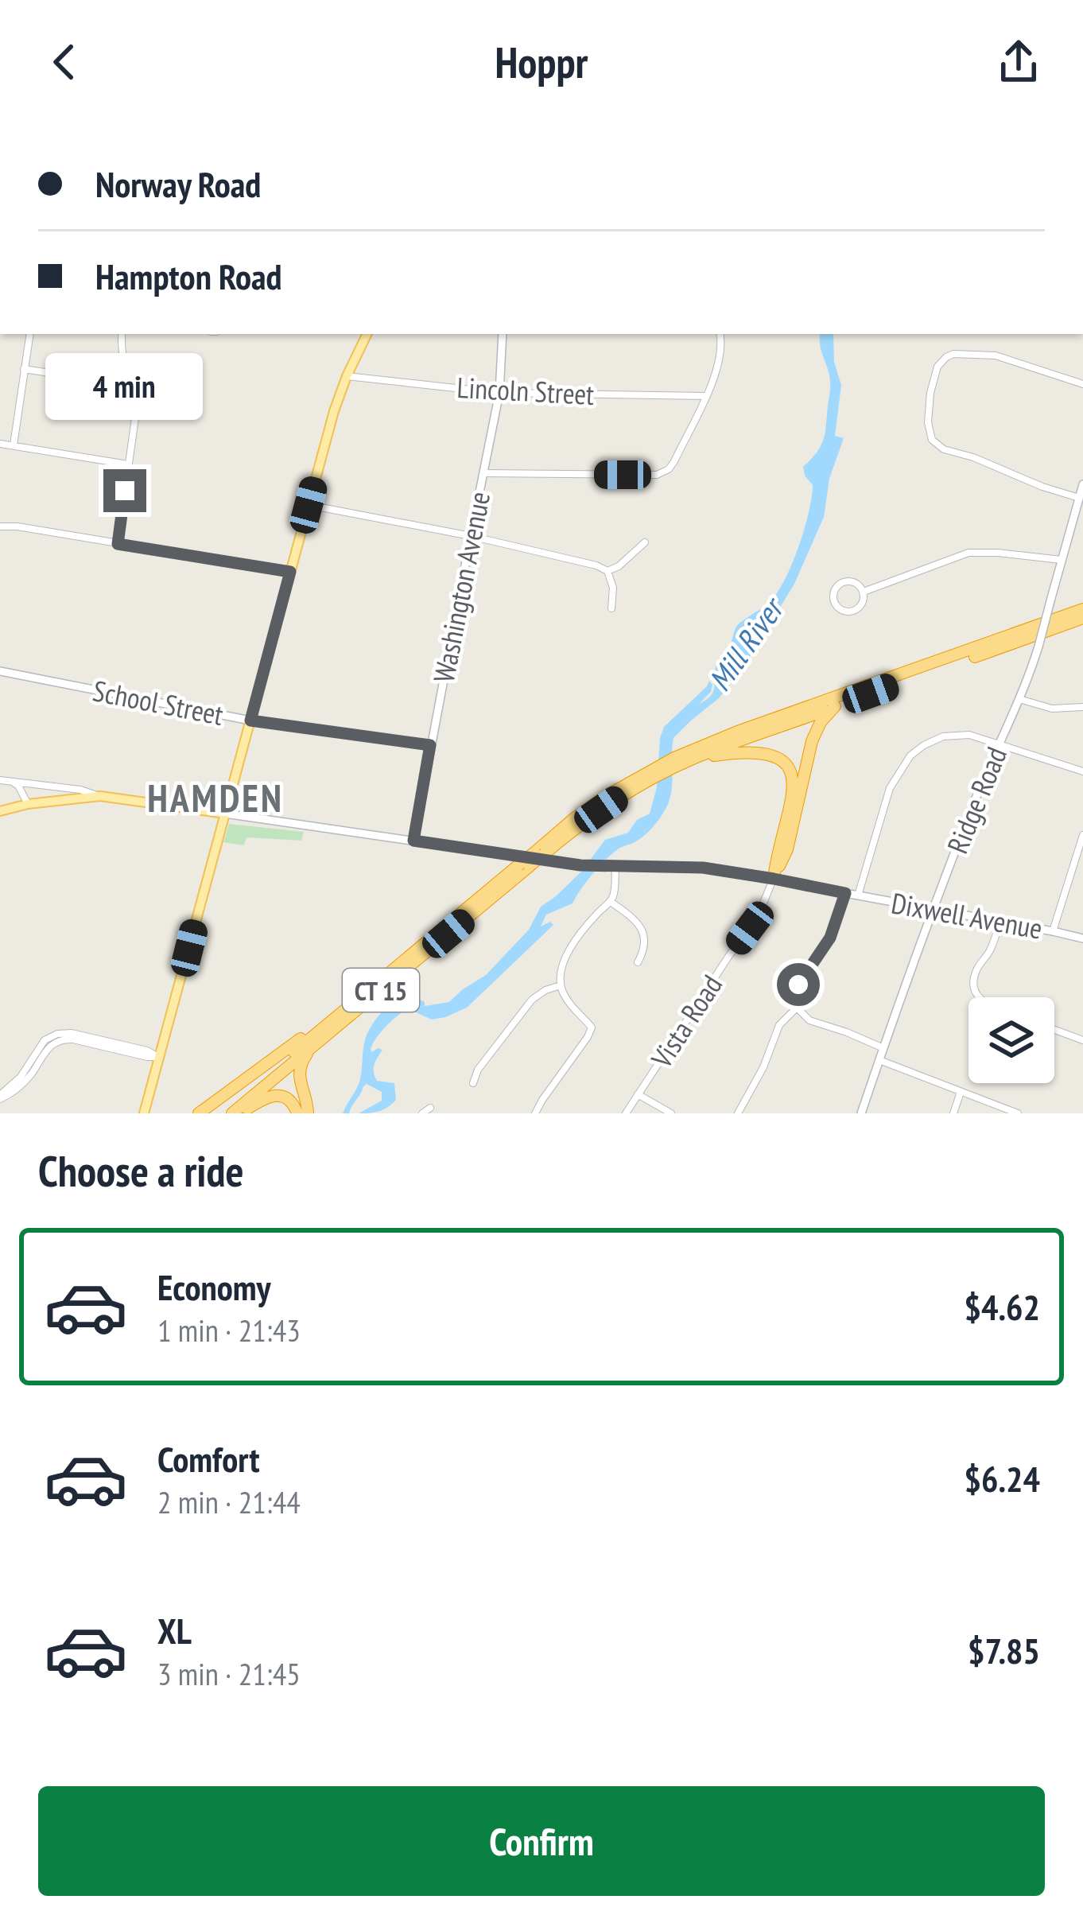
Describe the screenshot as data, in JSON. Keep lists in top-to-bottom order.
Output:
{
  "streets": {
    "highway": ["CT 15"],
    "main road": [
      "Washington Avenue",
      "School Street",
      "Ridge Road",
      "Dixwell Avenue"
    ],
    "street": ["Lincoln Street", "Vista Road"]
  },
  "crossings": [
    ["Lincoln Street", "Washington Avenue"],
    ["Washington Avenue", "School Street"],
    ["Washington Avenue", "Dixwell Avenue"],
    ["Ridge Road", "Dixwell Avenue"],
    ["Dixwell Avenue", "Vista Road"]
  ],
  "districts": ["HAMDEN"],
  "water": ["Mill River"],
  "page": {
    "header": "Hoppr",
    "banner": ["Norway Road", "Hampton Road"],
    "bubble": "4 min",
    "heading": "Choose a ride",
    "list": [
      {
        "name": "Economy",
        "note": "1 min · 21:43",
        "value": "$4.62"
      },
      {
        "name": "Comfort",
        "note": "2 min · 21:44",
        "value": "$6.24"
      },
      {
        "name": "XL",
        "note": "3 min · 21:45",
        "value": "$7.85"
      }
    ],
    "buttons": "Confirm"
  }
}
